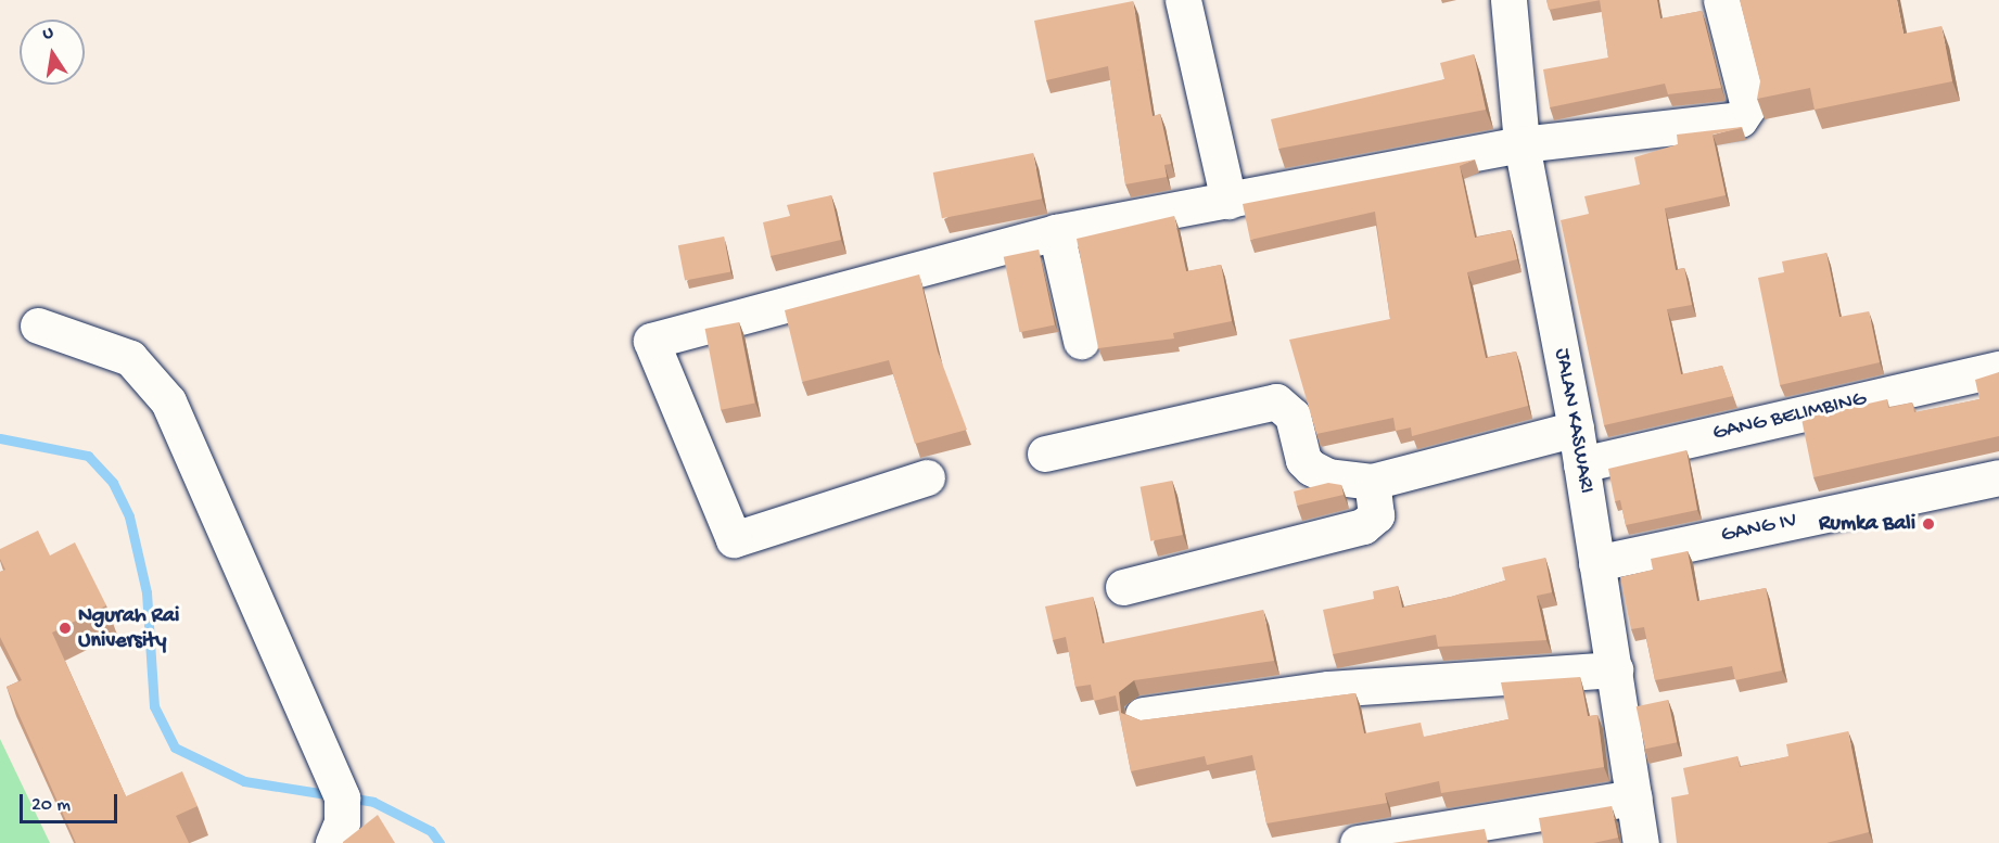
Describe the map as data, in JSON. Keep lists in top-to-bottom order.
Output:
{
  "streets": {
    "street": ["GANG BELIMBING", "JALAN KASWARI", "GANG IV"]
  },
  "crossings": [
    ["GANG BELIMBING", "JALAN KASWARI"],
    ["JALAN KASWARI", "GANG IV"]
  ],
  "places": ["Rumka Bali", "Ngurah Rai University"],
  "scale_bar": "20 m",
  "north": "top"
}
